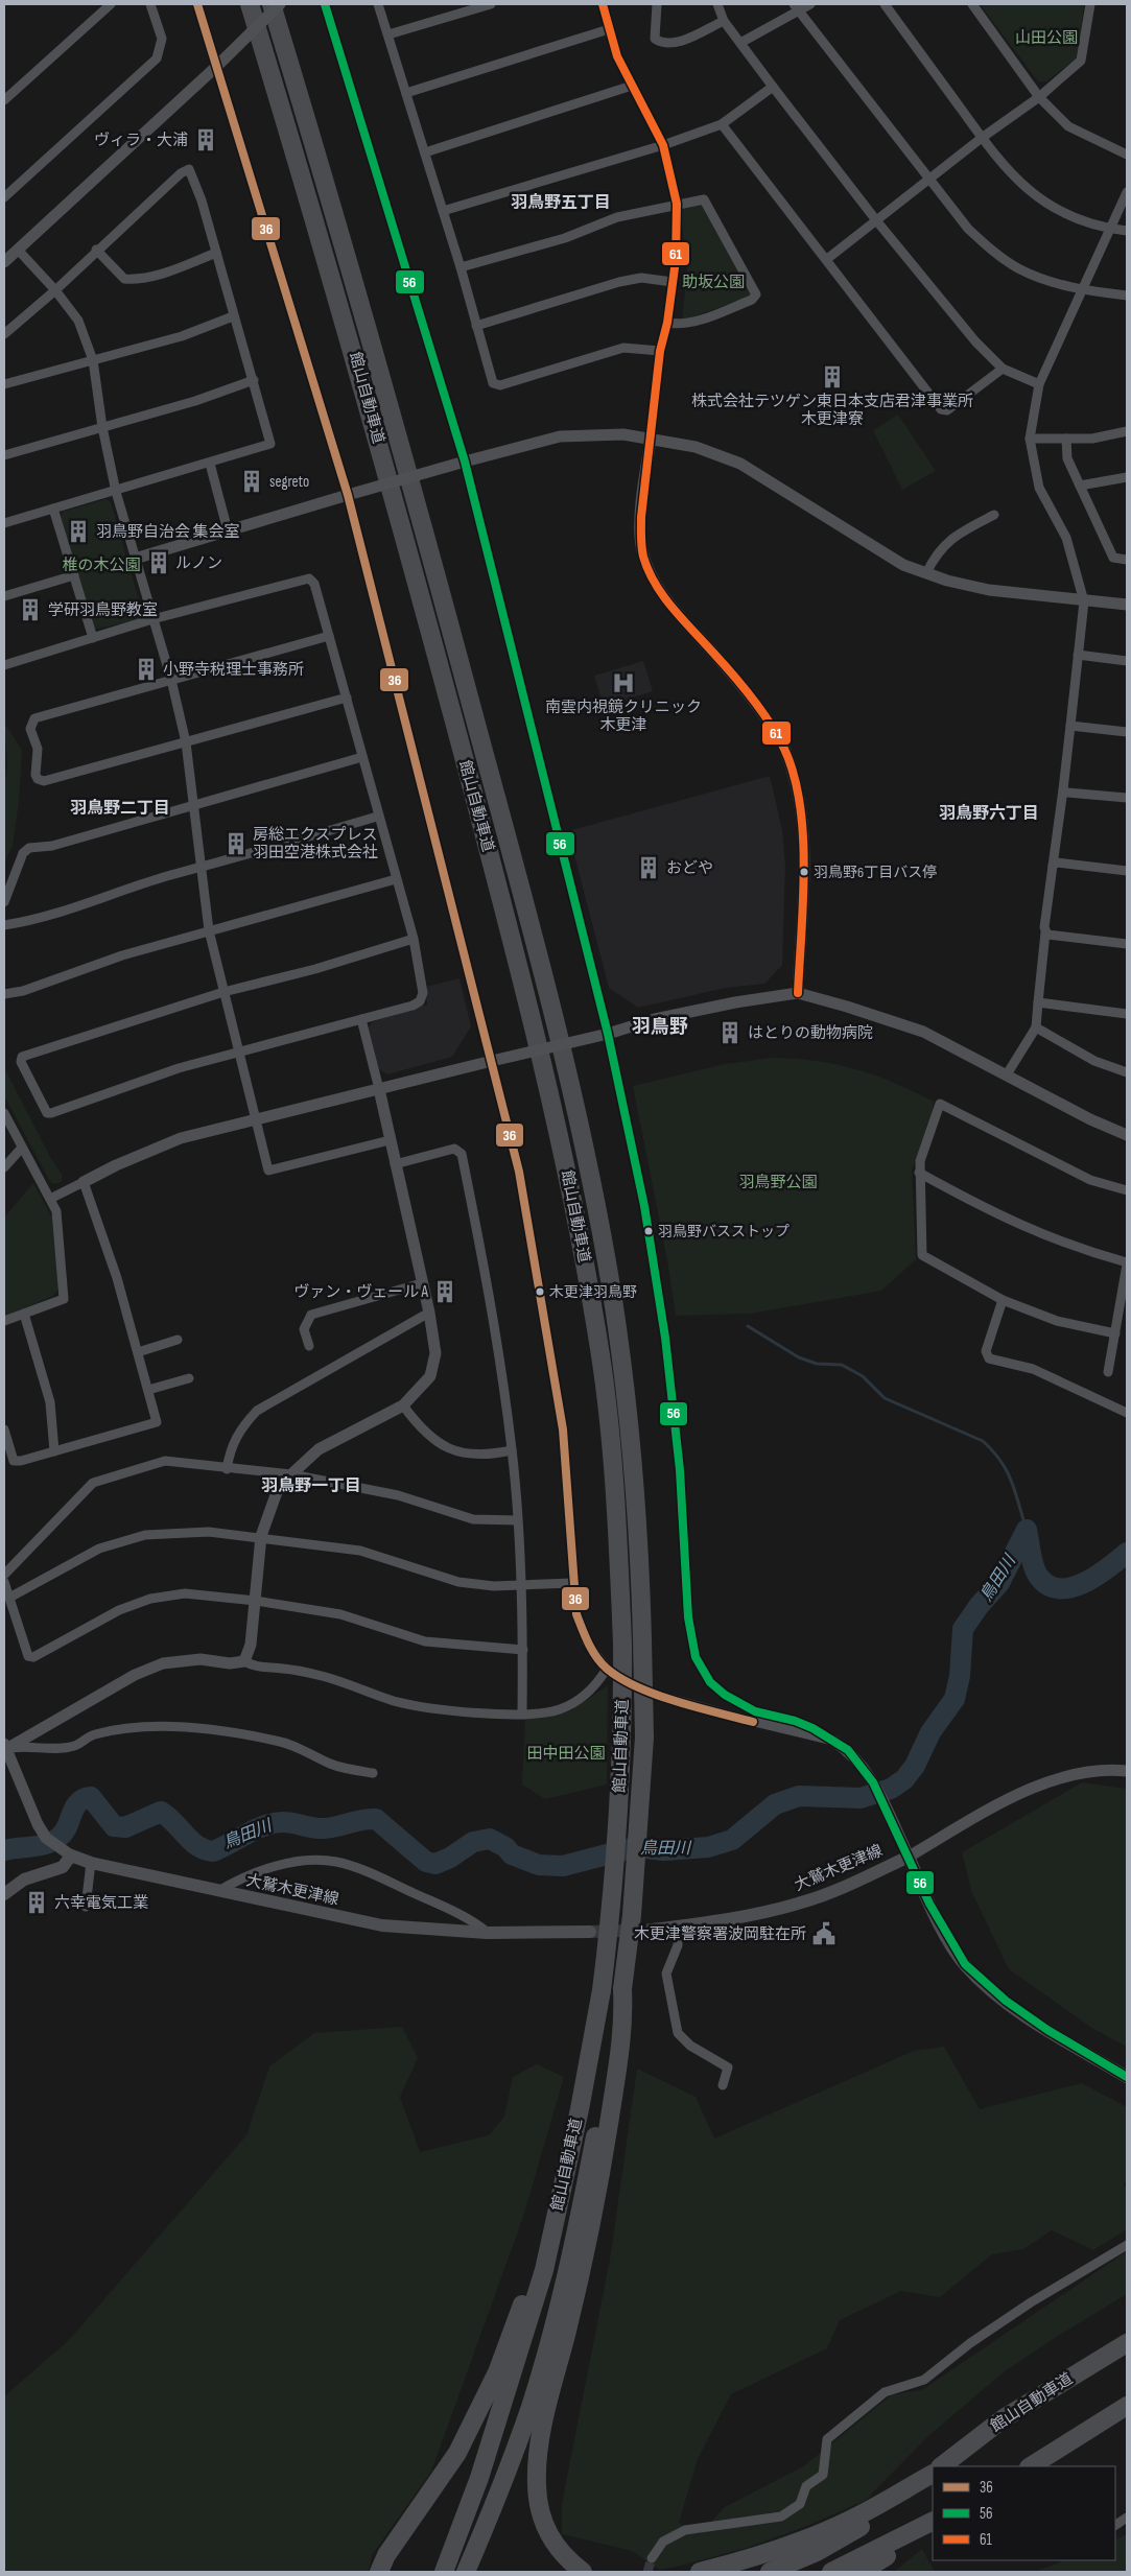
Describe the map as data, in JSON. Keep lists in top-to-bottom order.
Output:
{
  "streets": {
    "highway": ["館山自動車道"],
    "main road": ["大鷲木更津線"]
  },
  "districts": [
    "羽鳥野五丁目",
    "羽鳥野二丁目",
    "羽鳥野六丁目",
    "羽鳥野",
    "羽鳥野一丁目"
  ],
  "water": ["鳥田川"],
  "parks": [
    "山田公園",
    "助坂公園",
    "椎の木公園",
    "羽鳥野公園",
    "田中田公園"
  ],
  "places": {
    "building": [
      "ヴィラ・大浦",
      "株式会社テツゲン東日本支店君津事業所 木更津寮",
      "segreto",
      "羽鳥野自治会 集会室",
      "ルノン",
      "学研羽鳥野教室",
      "小野寺税理士事務所",
      "房総エクスプレス 羽田空港株式会社",
      "おどや",
      "はとりの動物病院",
      "ヴァン・ヴェール A",
      "六幸電気工業"
    ],
    "hospital": ["南雲内視鏡クリニック 木更津"],
    "other": ["羽鳥野6丁目バス停", "羽鳥野バスストップ", "木更津羽鳥野"],
    "public building": ["木更津警察署波岡駐在所"]
  },
  "lines": ["transit line 36", "transit line 56", "transit line 61"],
  "legend": ["36", "56", "61"]
}
